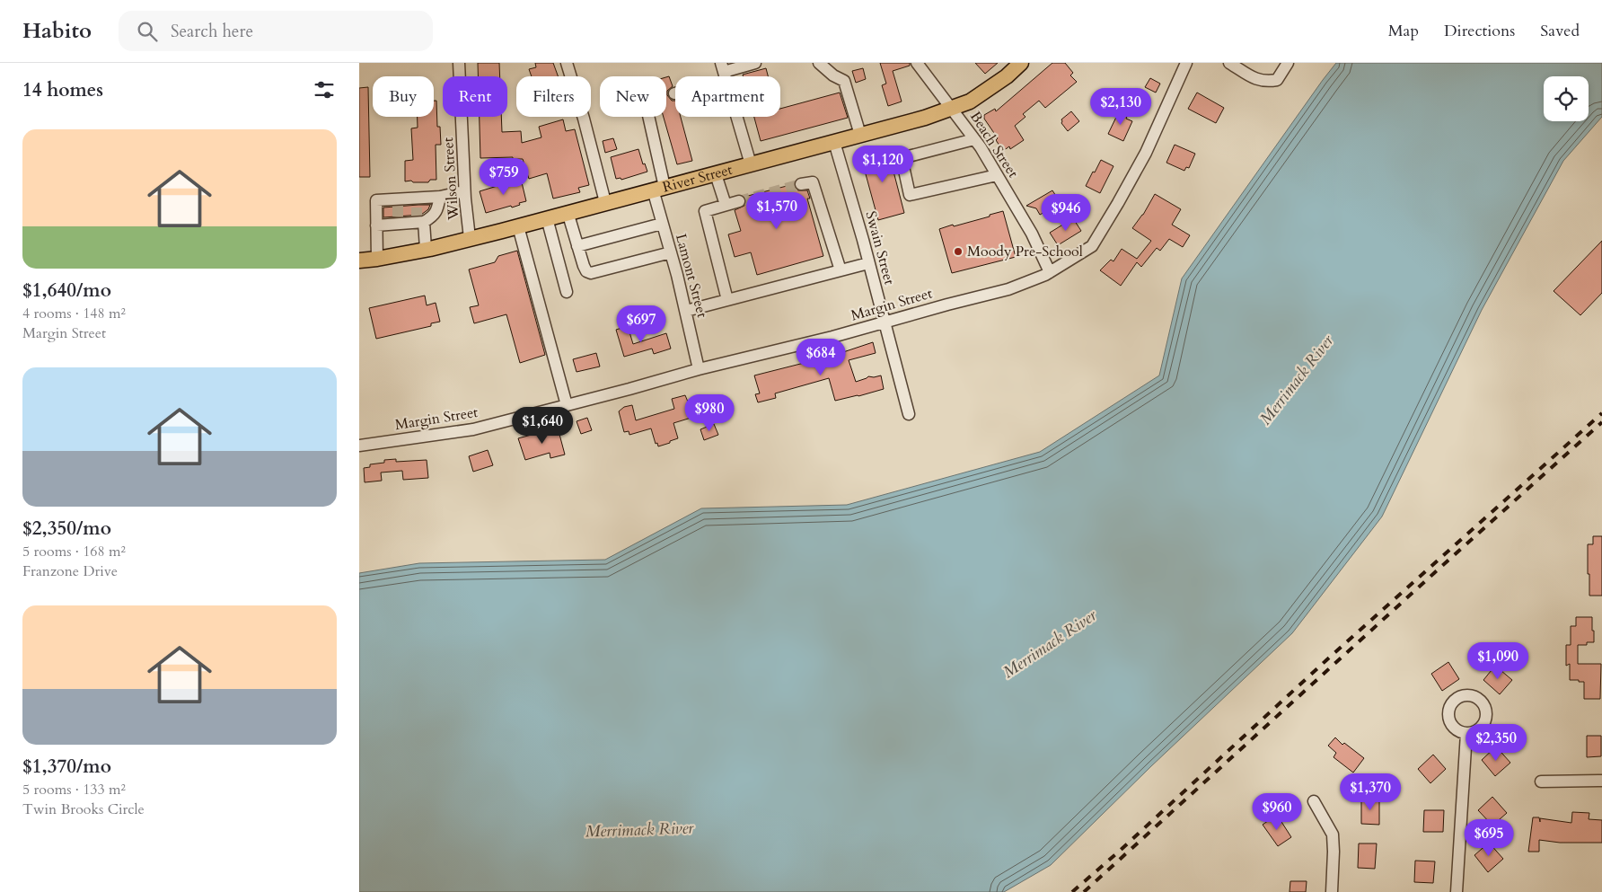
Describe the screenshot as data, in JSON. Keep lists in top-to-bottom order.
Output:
{
  "streets": {
    "main road": ["River Street"],
    "street": [
      "Beach Street",
      "Wilson Street",
      "Swain Street",
      "Lamont Street",
      "Margin Street"
    ]
  },
  "crossings": [
    ["Beach Street", "River Street"],
    ["Beach Street", "Margin Street"],
    ["Wilson Street", "River Street"],
    ["River Street", "Swain Street"],
    ["River Street", "Lamont Street"],
    ["Swain Street", "Margin Street"],
    ["Lamont Street", "Margin Street"]
  ],
  "water": ["Merrimack River"],
  "places": ["Moody Pre-School"],
  "page": {
    "header": "Habito",
    "search": "Search here",
    "nav": ["Map", "Directions", "Saved"],
    "heading": "14 homes",
    "chip": [
      "Buy",
      "Rent",
      "Filters",
      "New",
      "Apartment"
    ],
    "price": [
      "$2,130",
      "$1,120",
      "$759",
      "$1,570",
      "$946",
      "$697",
      "$684",
      "$980",
      "$1,640",
      "$1,090",
      "$2,350",
      "$1,370",
      "$960",
      "$695"
    ],
    "list": [
      {
        "name": "$1,640/mo",
        "note": "4 rooms · 148 m² · Margin Street"
      },
      {
        "name": "$2,350/mo",
        "note": "5 rooms · 168 m² · Franzone Drive"
      },
      {
        "name": "$1,370/mo",
        "note": "5 rooms · 133 m² · Twin Brooks Circle"
      }
    ]
  }
}
